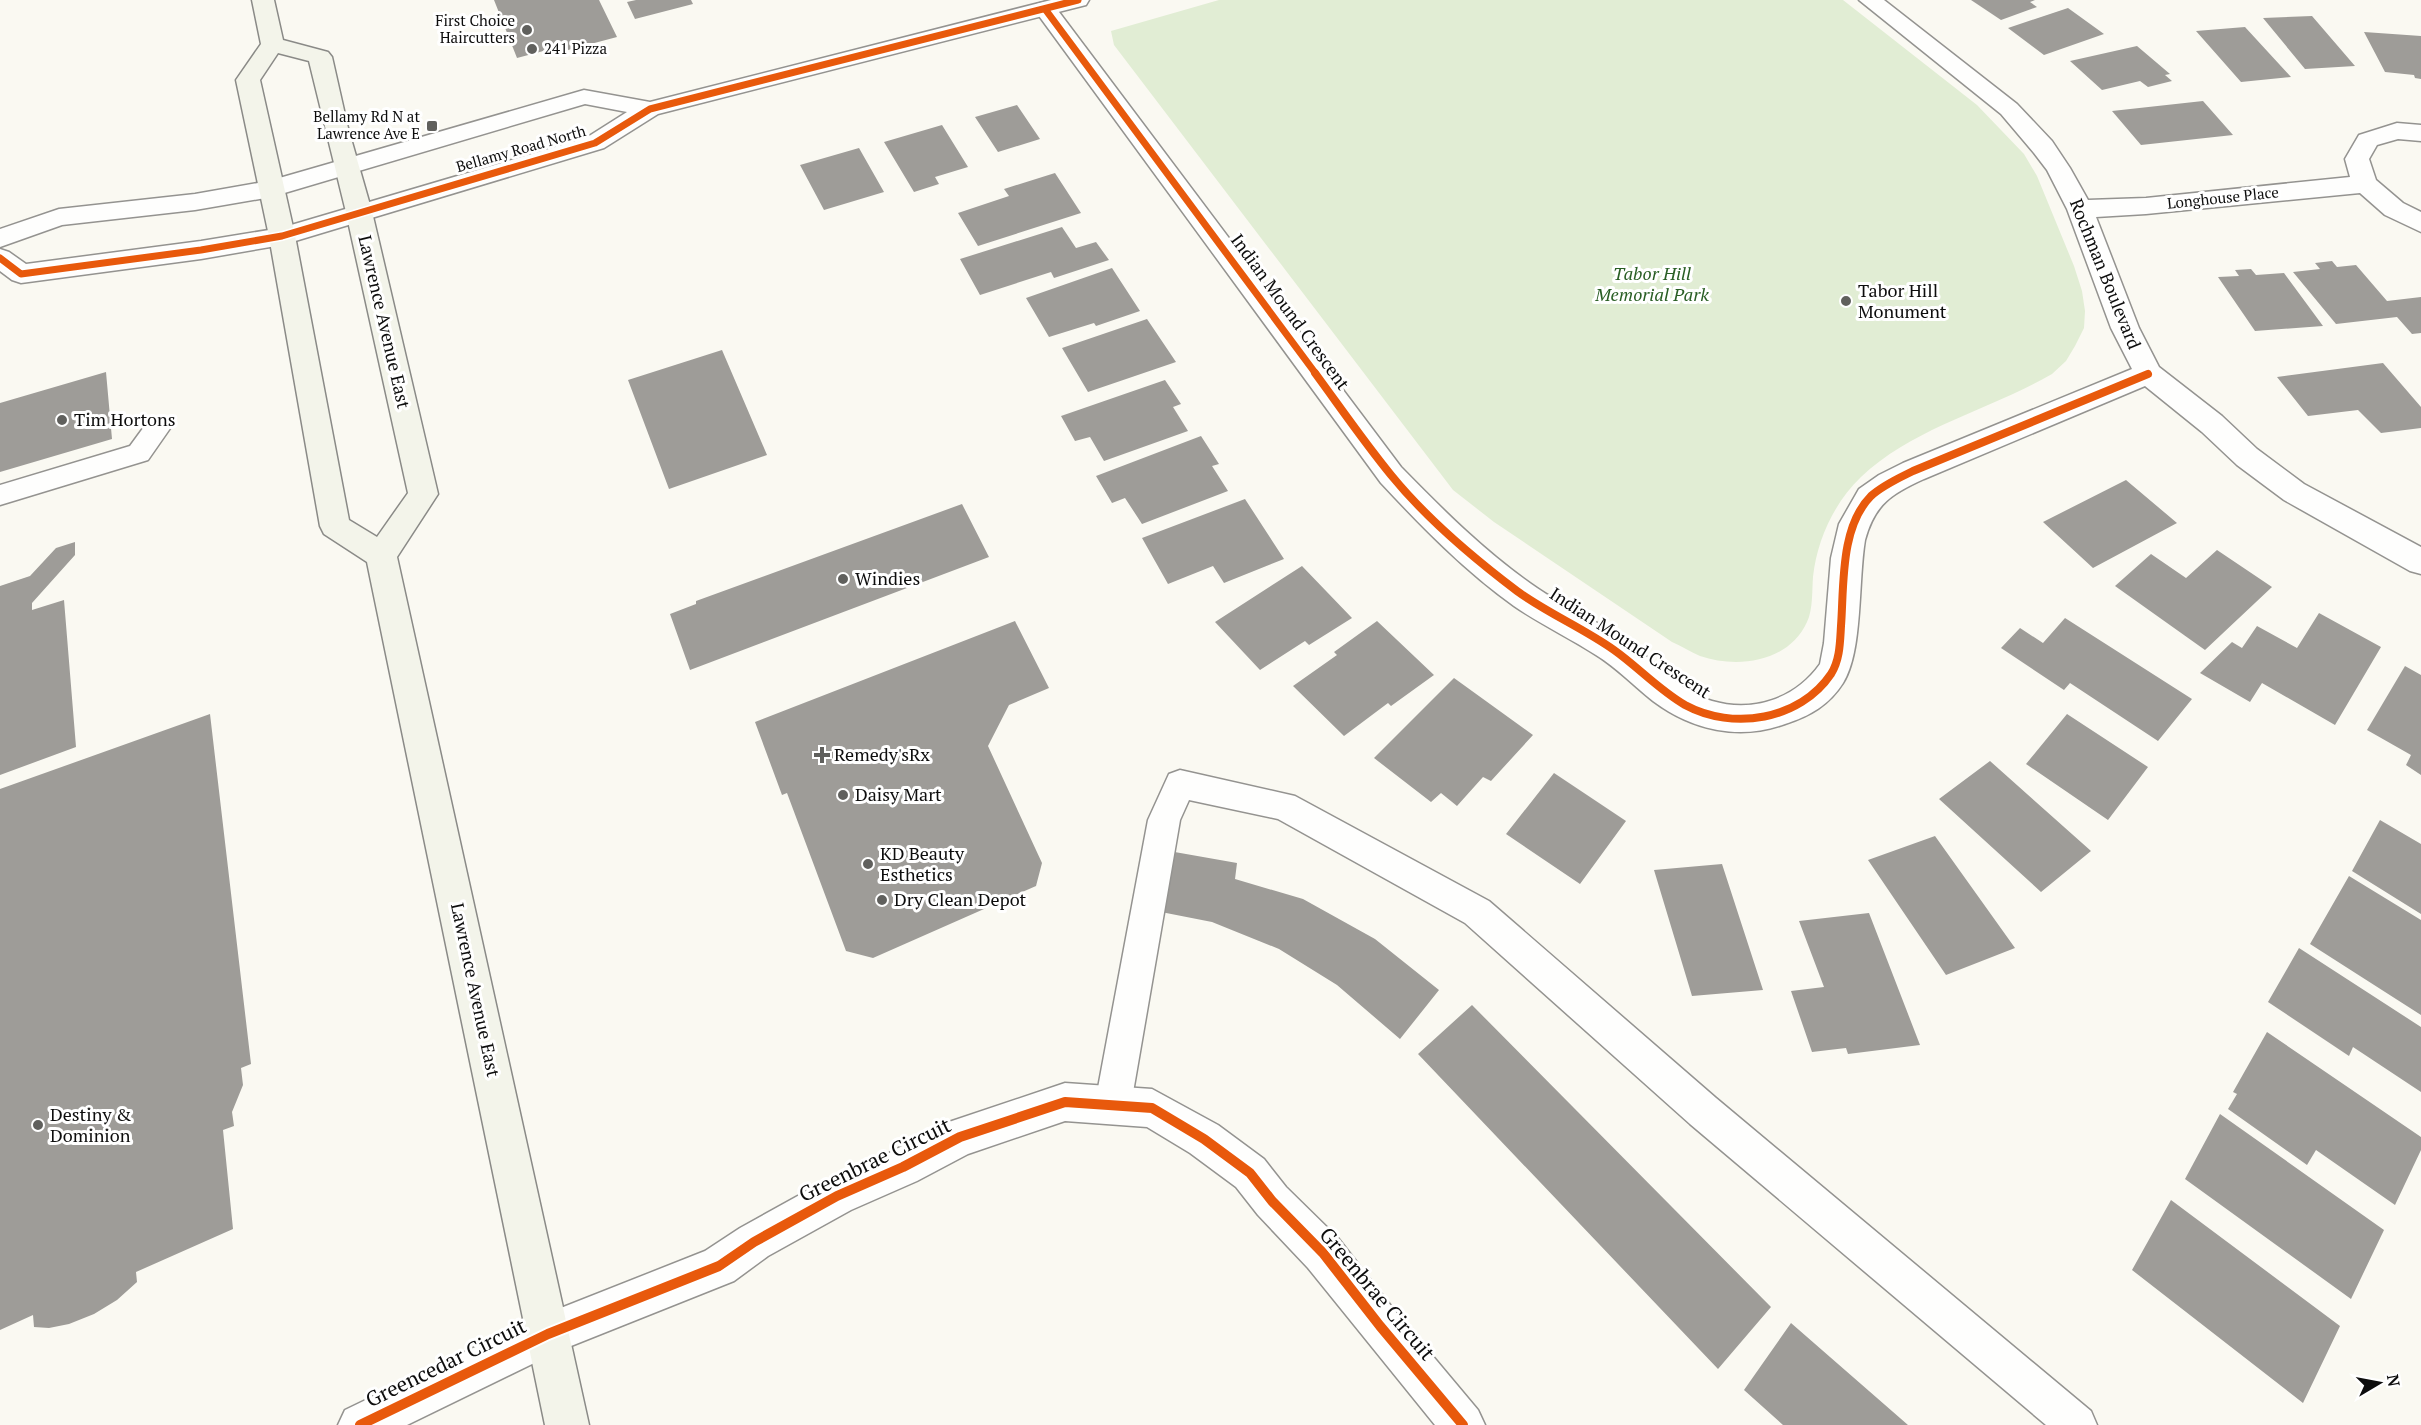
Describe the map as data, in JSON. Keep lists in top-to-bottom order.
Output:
{
  "streets": {
    "main road": ["Lawrence Avenue East"],
    "street": [
      "Bellamy Road North",
      "Longhouse Place",
      "Rochman Boulevard",
      "Indian Mound Crescent",
      "Greenbrae Circuit",
      "Greencedar Circuit"
    ]
  },
  "crossings": [
    ["Bellamy Road North", "Indian Mound Crescent"],
    ["Bellamy Road North", "Lawrence Avenue East"],
    ["Longhouse Place", "Rochman Boulevard"],
    ["Rochman Boulevard", "Indian Mound Crescent"],
    ["Lawrence Avenue East", "Greenbrae Circuit"],
    ["Lawrence Avenue East", "Greencedar Circuit"],
    ["Greenbrae Circuit", "Greencedar Circuit"]
  ],
  "parks": ["Tabor Hill Memorial Park"],
  "places": {
    "other": [
      "First Choice Haircutters",
      "241 Pizza",
      "Tabor Hill Monument",
      "Tim Hortons",
      "Windies",
      "Daisy Mart",
      "KD Beauty Esthetics",
      "Dry Clean Depot",
      "Destiny & Dominion"
    ],
    "transit": ["Bellamy Rd N at Lawrence Ave E"],
    "health": ["Remedy'sRx"]
  },
  "north": "right"
}
